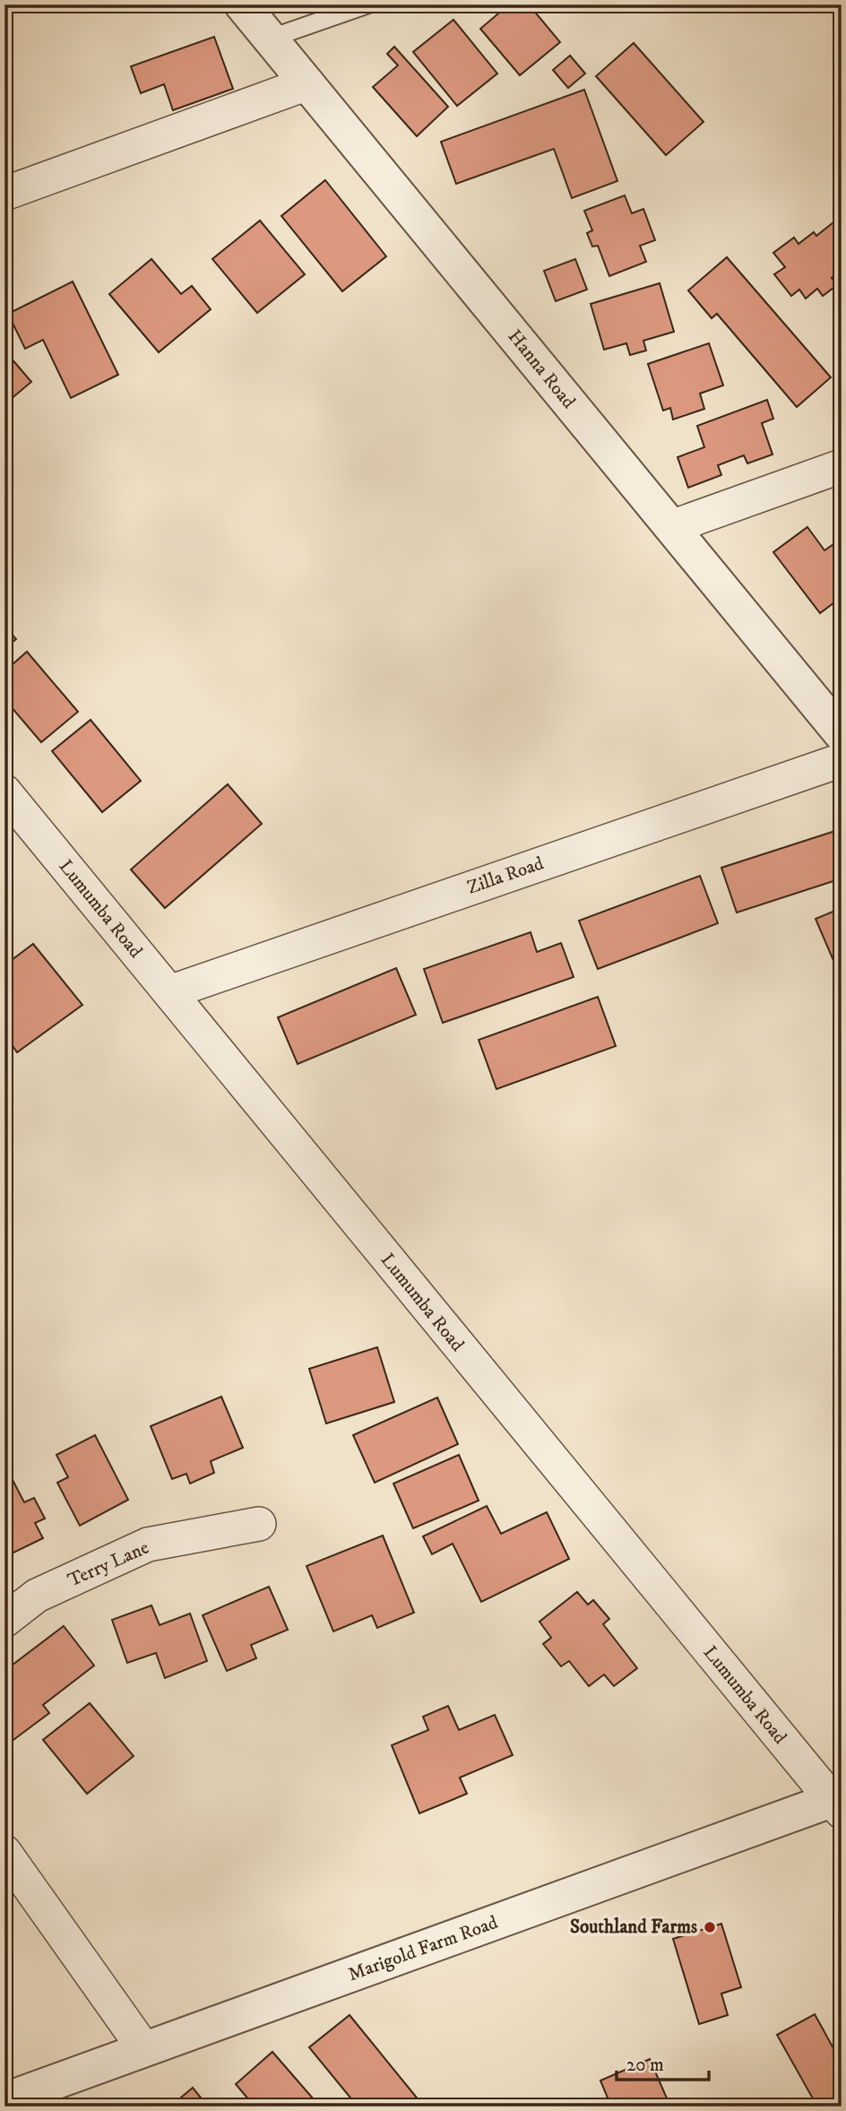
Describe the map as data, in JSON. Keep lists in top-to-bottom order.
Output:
{
  "streets": {
    "street": [
      "Hanna Road",
      "Zilla Road",
      "Lumumba Road",
      "Terry Lane",
      "Marigold Farm Road"
    ]
  },
  "crossings": [
    ["Zilla Road", "Lumumba Road"],
    ["Lumumba Road", "Marigold Farm Road"]
  ],
  "places": ["Southland Farms"],
  "scale_bar": "20 m"
}
